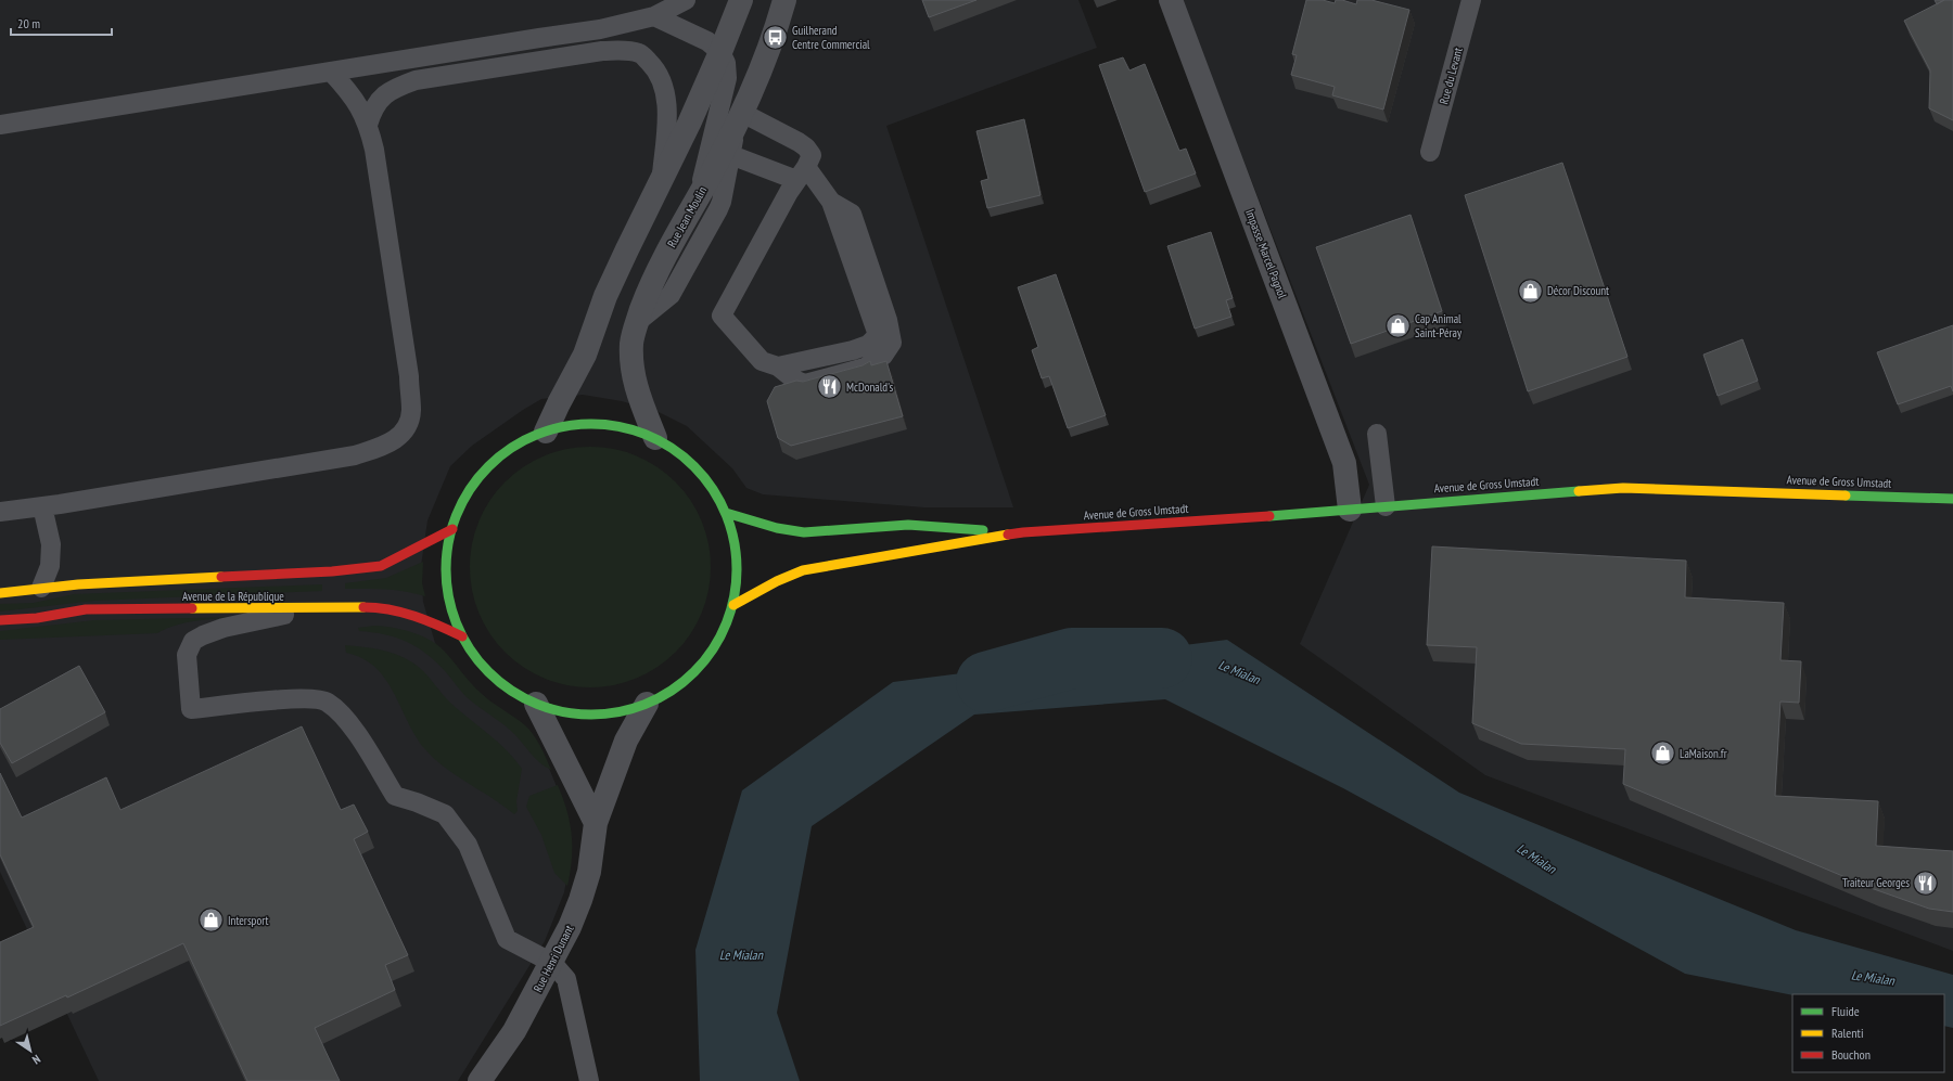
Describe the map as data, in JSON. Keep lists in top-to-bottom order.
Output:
{
  "streets": {
    "main road": ["Avenue de Gross Umstadt", "Avenue de la République"],
    "street": ["Rue Jean Moulin", "Impasse Marcel Pagnol", "Rue Henri Dunant"],
    "lane": ["Rue du Levant"]
  },
  "crossings": [
    ["Impasse Marcel Pagnol", "Avenue de Gross Umstadt"]
  ],
  "water": ["Le Mialan"],
  "places": {
    "bus stop": ["Guilherand Centre Commercial"],
    "shop": [
      "Décor Discount",
      "Cap Animal Saint-Péray",
      "LaMaison.fr",
      "Intersport"
    ],
    "restaurant": ["McDonald's", "Traiteur Georges"]
  },
  "legend": ["Fluide", "Ralenti", "Bouchon"],
  "scale_bar": "20 m",
  "north": "bottom right"
}
